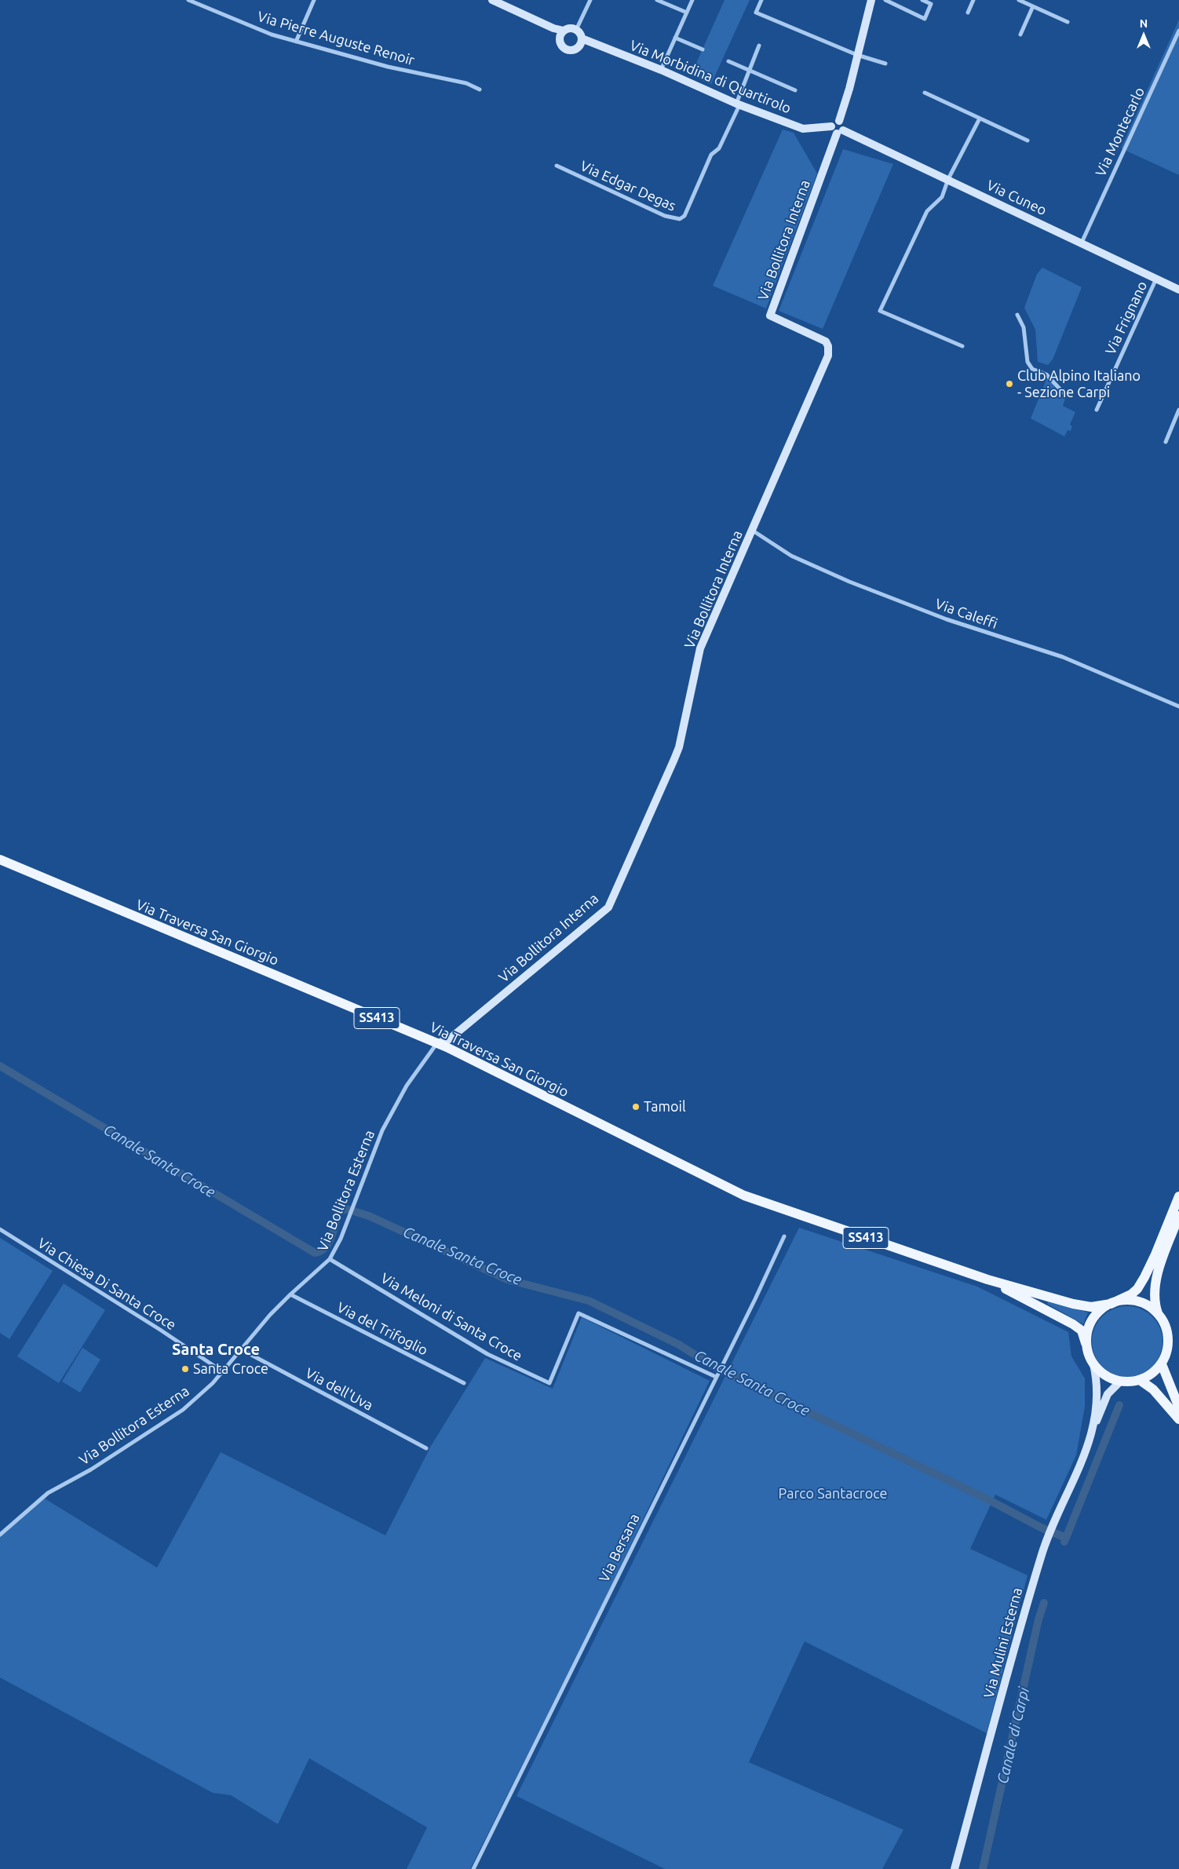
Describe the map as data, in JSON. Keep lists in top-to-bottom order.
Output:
{
  "streets": {
    "main road": ["Via Traversa San Giorgio", "SS413"],
    "street": [
      "Via Pierre Auguste Renoir",
      "Via Morbidina di Quartirolo",
      "Via Montecarlo",
      "Via Edgar Degas",
      "Via Cuneo",
      "Via Bollitora Interna",
      "Via Frignano",
      "Via Caleffi",
      "Via Bollitora Esterna",
      "Via Chiesa Di Santa Croce",
      "Via Meloni di Santa Croce",
      "Via del Trifoglio",
      "Via dell'Uva",
      "Via Bersana",
      "Via Mulini Esterna"
    ]
  },
  "crossings": [
    ["Via Morbidina di Quartirolo", "Via Edgar Degas"],
    ["Via Morbidina di Quartirolo", "Via Cuneo"],
    ["Via Morbidina di Quartirolo", "Via Bollitora Interna"],
    ["Via Montecarlo", "Via Cuneo"],
    ["Via Cuneo", "Via Bollitora Interna"],
    ["Via Cuneo", "Via Frignano"],
    ["Via Bollitora Interna", "Via Caleffi"],
    ["Via Bollitora Interna", "Via Traversa San Giorgio"],
    ["Via Bollitora Interna", "Via Bollitora Esterna"],
    ["Via Traversa San Giorgio", "SS413"],
    ["Via Traversa San Giorgio", "Via Bollitora Esterna"],
    ["Via Traversa San Giorgio", "Via Mulini Esterna"],
    ["SS413", "Via Mulini Esterna"],
    ["Via Bollitora Esterna", "Via Chiesa Di Santa Croce"],
    ["Via Bollitora Esterna", "Via Meloni di Santa Croce"],
    ["Via Bollitora Esterna", "Via del Trifoglio"],
    ["Via Bollitora Esterna", "Via dell'Uva"],
    ["Via Meloni di Santa Croce", "Via Bersana"]
  ],
  "districts": ["Santa Croce"],
  "water": ["Canale Santa Croce", "Canale di Carpi"],
  "parks": ["Parco Santacroce"],
  "places": ["Club Alpino Italiano - Sezione Carpi", "Tamoil", "Santa Croce"],
  "north": "top"
}
